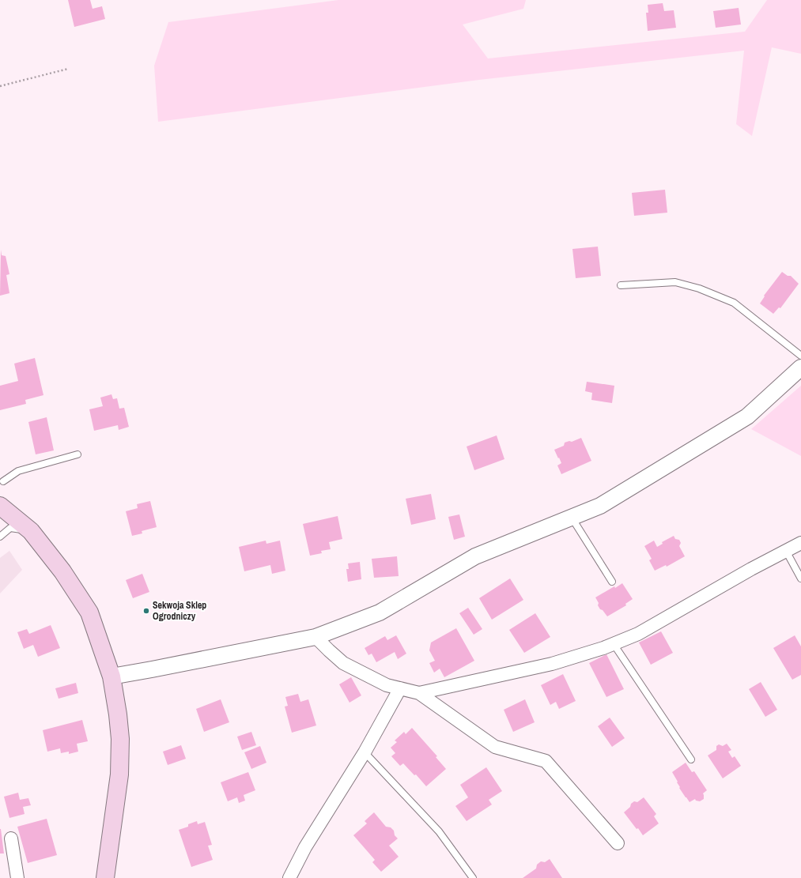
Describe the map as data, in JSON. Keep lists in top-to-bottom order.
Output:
{
  "places": ["Sekwoja Sklep Ogrodniczy"]
}
